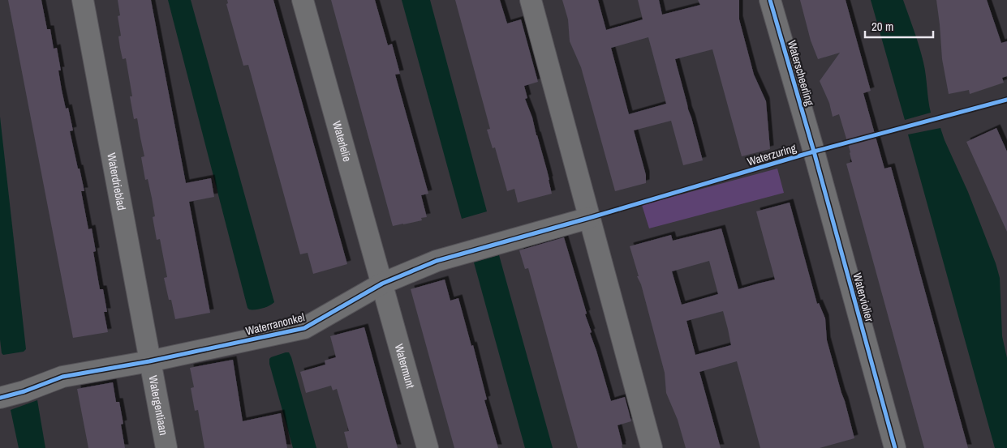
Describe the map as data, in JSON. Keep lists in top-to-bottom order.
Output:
{
  "streets": {
    "street": [
      "Waterscheerling",
      "Waterlelie",
      "Waterdrieblad",
      "Waterviolier",
      "Waterranonkel",
      "Watermunt",
      "Watergentiaan"
    ],
    "cycle path": ["Waterzuring"]
  },
  "crossings": [
    ["Waterscheerling", "Waterviolier"],
    ["Waterlelie", "Waterranonkel"],
    ["Waterlelie", "Watermunt"],
    ["Waterdrieblad", "Waterranonkel"],
    ["Waterdrieblad", "Watergentiaan"],
    ["Waterranonkel", "Watermunt"],
    ["Waterranonkel", "Watergentiaan"]
  ],
  "scale_bar": "20 m"
}
